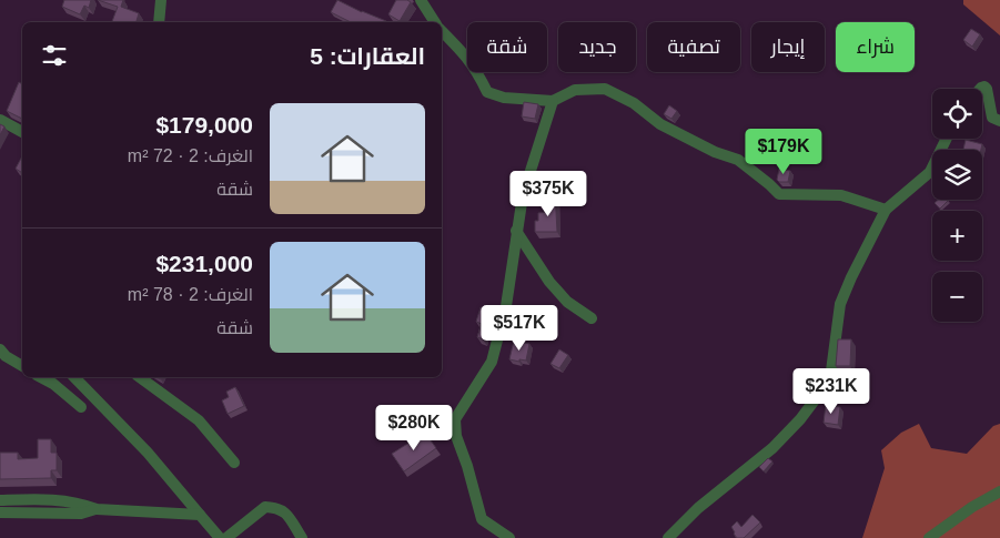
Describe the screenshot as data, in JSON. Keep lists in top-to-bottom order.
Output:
{
  "page": {
    "chip": [
      "شراء",
      "إيجار",
      "تصفية",
      "جديد",
      "شقة"
    ],
    "heading": "العقارات: 5",
    "map_buttons": ["+", "−"],
    "list": [
      {
        "name": "$179,000",
        "note": "الغرف: 2 · 72 m² · شقة"
      },
      {
        "name": "$231,000",
        "note": "الغرف: 2 · 78 m² · شقة"
      }
    ],
    "price": [
      "$179K",
      "$375K",
      "$517K",
      "$231K",
      "$280K"
    ]
  }
}
